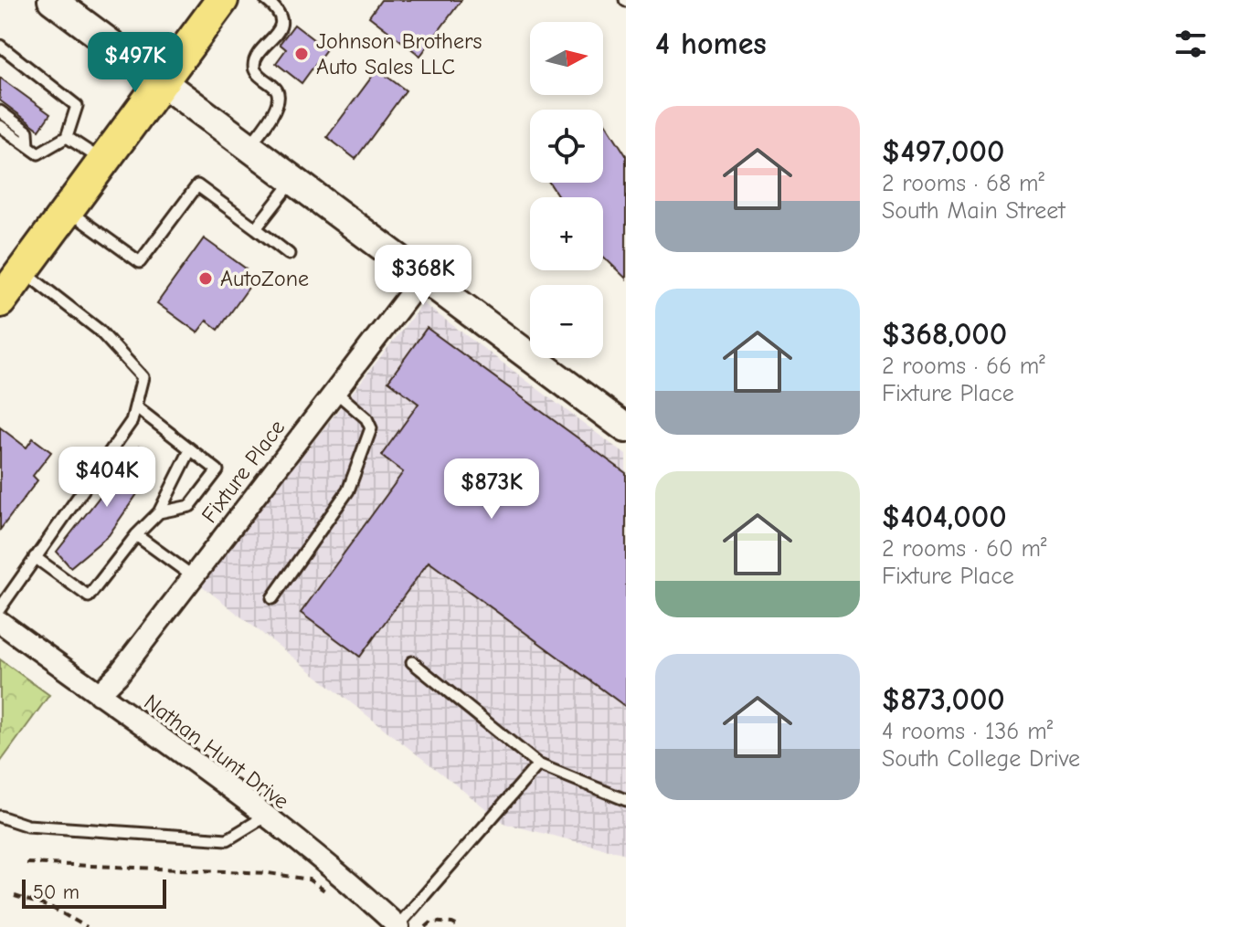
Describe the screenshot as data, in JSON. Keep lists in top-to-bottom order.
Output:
{
  "streets": {
    "street": ["Fixture Place", "Nathan Hunt Drive"]
  },
  "crossings": [
    ["Fixture Place", "Nathan Hunt Drive"]
  ],
  "places": ["Johnson Brothers Auto Sales LLC", "AutoZone"],
  "scale_bar": "50 m",
  "north": "right",
  "page": {
    "heading": "4 homes",
    "map_buttons": ["+", "−"],
    "price": [
      "$497K",
      "$368K",
      "$404K",
      "$873K"
    ],
    "list": [
      {
        "name": "$497,000",
        "note": "2 rooms · 68 m² · South Main Street"
      },
      {
        "name": "$368,000",
        "note": "2 rooms · 66 m² · Fixture Place"
      },
      {
        "name": "$404,000",
        "note": "2 rooms · 60 m² · Fixture Place"
      },
      {
        "name": "$873,000",
        "note": "4 rooms · 136 m² · South College Drive"
      }
    ],
    "scale": "50 m"
  }
}
